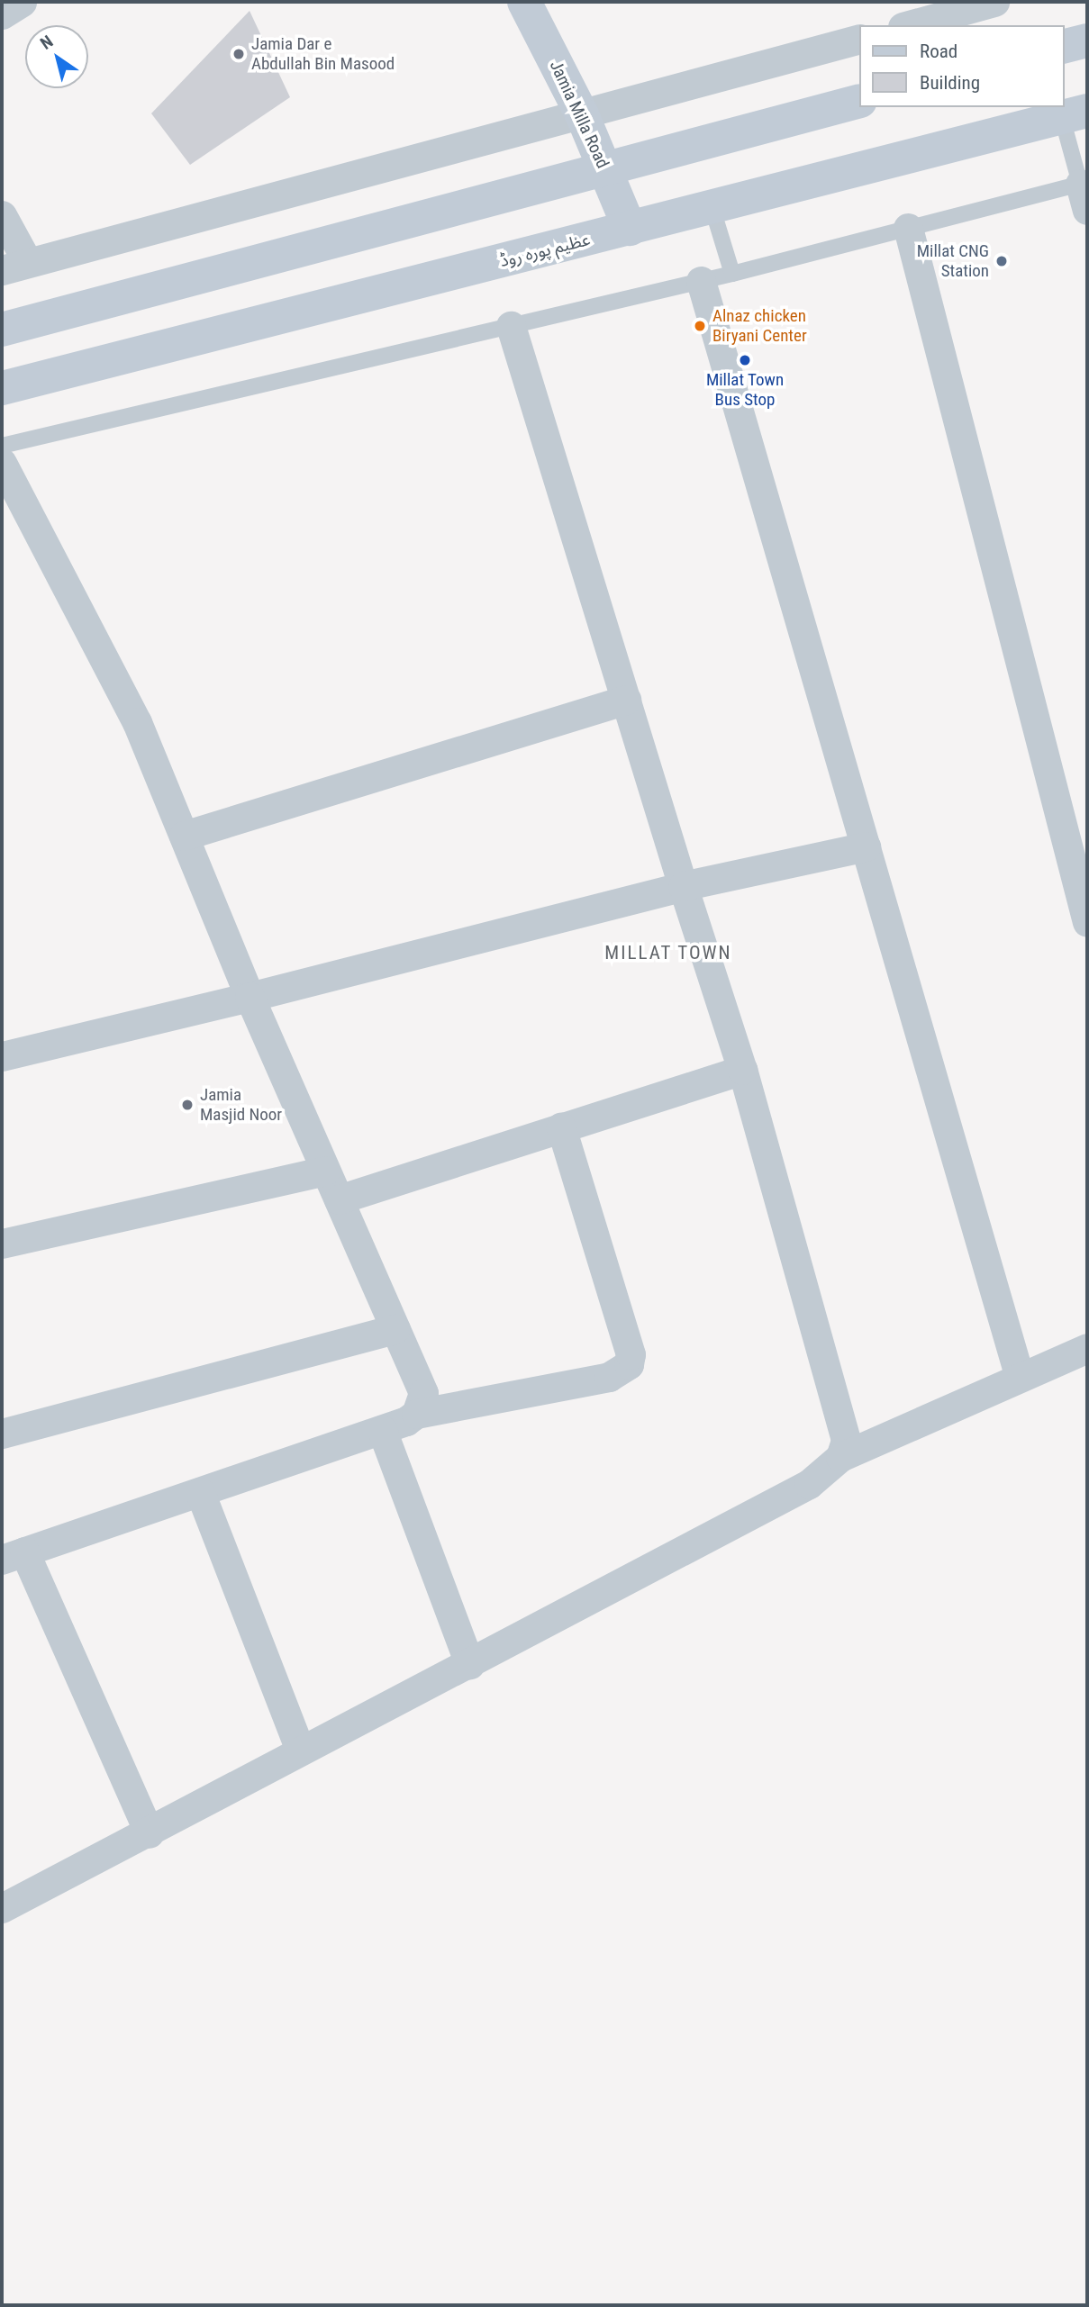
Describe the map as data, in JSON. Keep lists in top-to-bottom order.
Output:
{
  "streets": {
    "main road": ["Jamia Milla Road", "عظیم پورہ روڈ"]
  },
  "crossings": [
    ["Jamia Milla Road", "عظیم پورہ روڈ"]
  ],
  "districts": ["MILLAT TOWN"],
  "places": [
    "Jamia Dar e Abdullah Bin Masood",
    "Millat CNG Station",
    "Alnaz chicken Biryani Center",
    "Millat Town Bus Stop",
    "Jamia Masjid Noor"
  ],
  "legend": ["Road", "Building"],
  "north": "top left"
}
